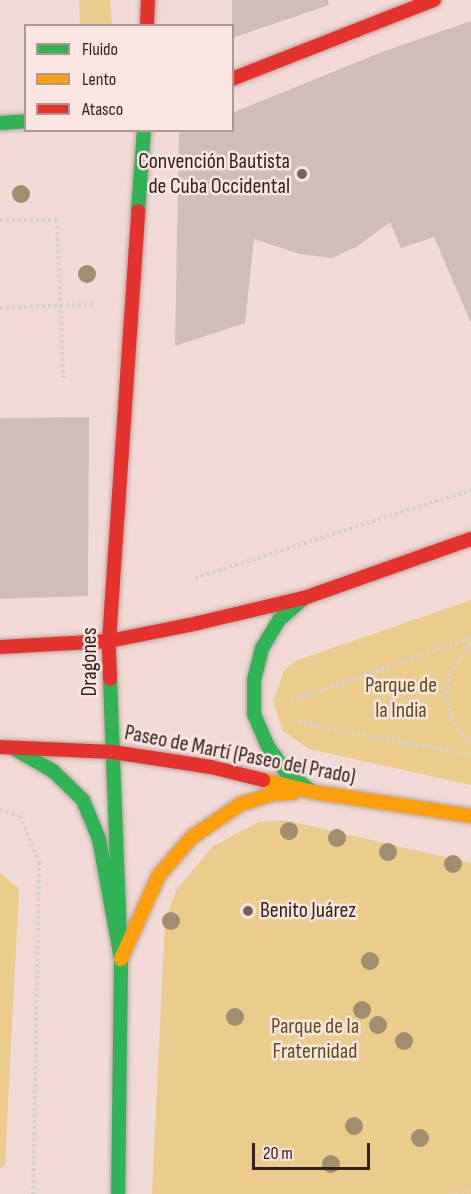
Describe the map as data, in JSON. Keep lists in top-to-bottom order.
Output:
{
  "streets": {
    "main road": ["Dragones", "Paseo de Martí (Paseo del Prado)"]
  },
  "crossings": [
    ["Dragones", "Paseo de Martí (Paseo del Prado)"]
  ],
  "parks": ["Parque de la India", "Parque de la Fraternidad"],
  "places": ["Convención Bautista de Cuba Occidental", "Benito Juárez"],
  "legend": ["Fluido", "Lento", "Atasco"],
  "scale_bar": "20 m"
}
